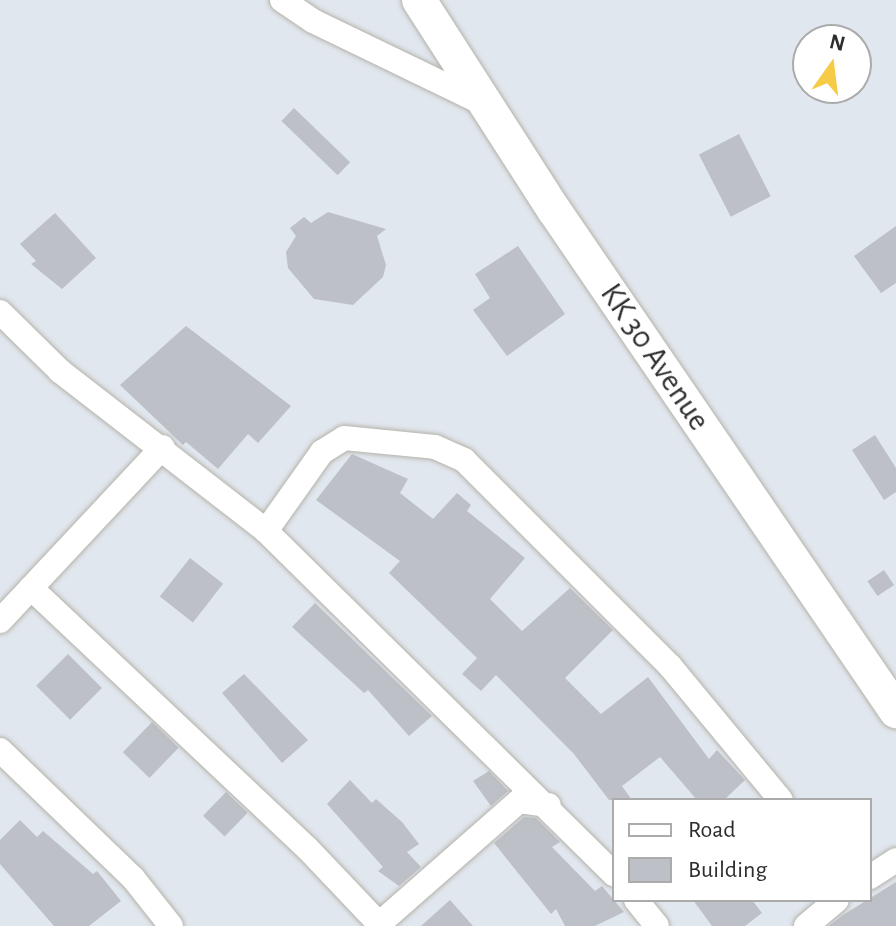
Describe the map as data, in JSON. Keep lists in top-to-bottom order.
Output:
{
  "streets": {
    "main road": ["KK 30 Avenue"]
  },
  "legend": ["Road", "Building"],
  "north": "top"
}
